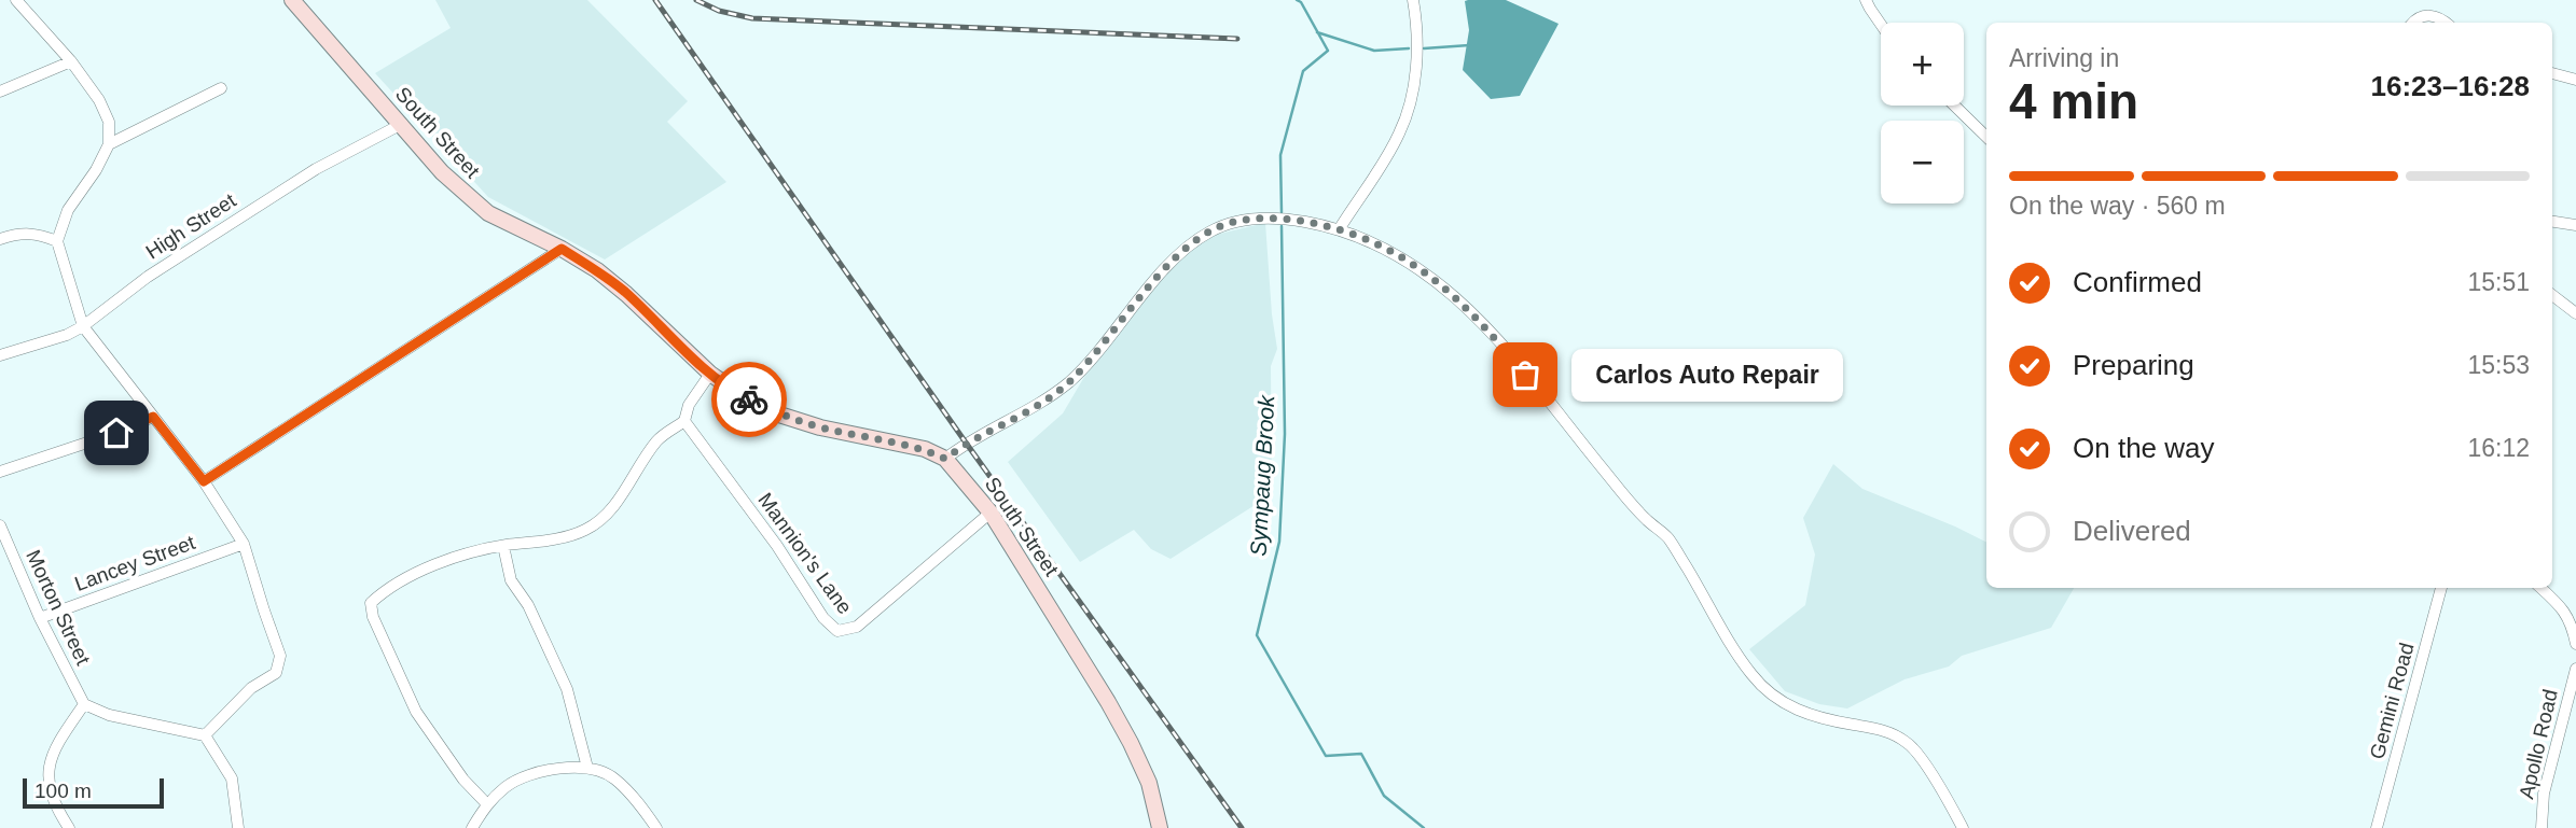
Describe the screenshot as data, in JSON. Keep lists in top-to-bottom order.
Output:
{
  "streets": {
    "main road": ["South Street"],
    "street": [
      "High Street",
      "Mannion's Lane",
      "Lancey Street",
      "Morton Street",
      "Gemini Road",
      "Apollo Road"
    ]
  },
  "crossings": [
    ["South Street", "High Street"],
    ["South Street", "Mannion's Lane"],
    ["Lancey Street", "Morton Street"]
  ],
  "water": ["Sympaug Brook"],
  "places": ["Carlos Auto Repair"],
  "scale_bar": "100 m",
  "page": {
    "map_buttons": ["+", "−"],
    "heading": ["4 min", "Arriving in", "16:23–16:28"],
    "bar": "On the way · 560 m",
    "list": [
      ["Confirmed", "15:51"],
      ["Preparing", "15:53"],
      ["On the way", "16:12"],
      "Delivered"
    ],
    "bubble": "Carlos Auto Repair",
    "scale": "100 m"
  }
}
